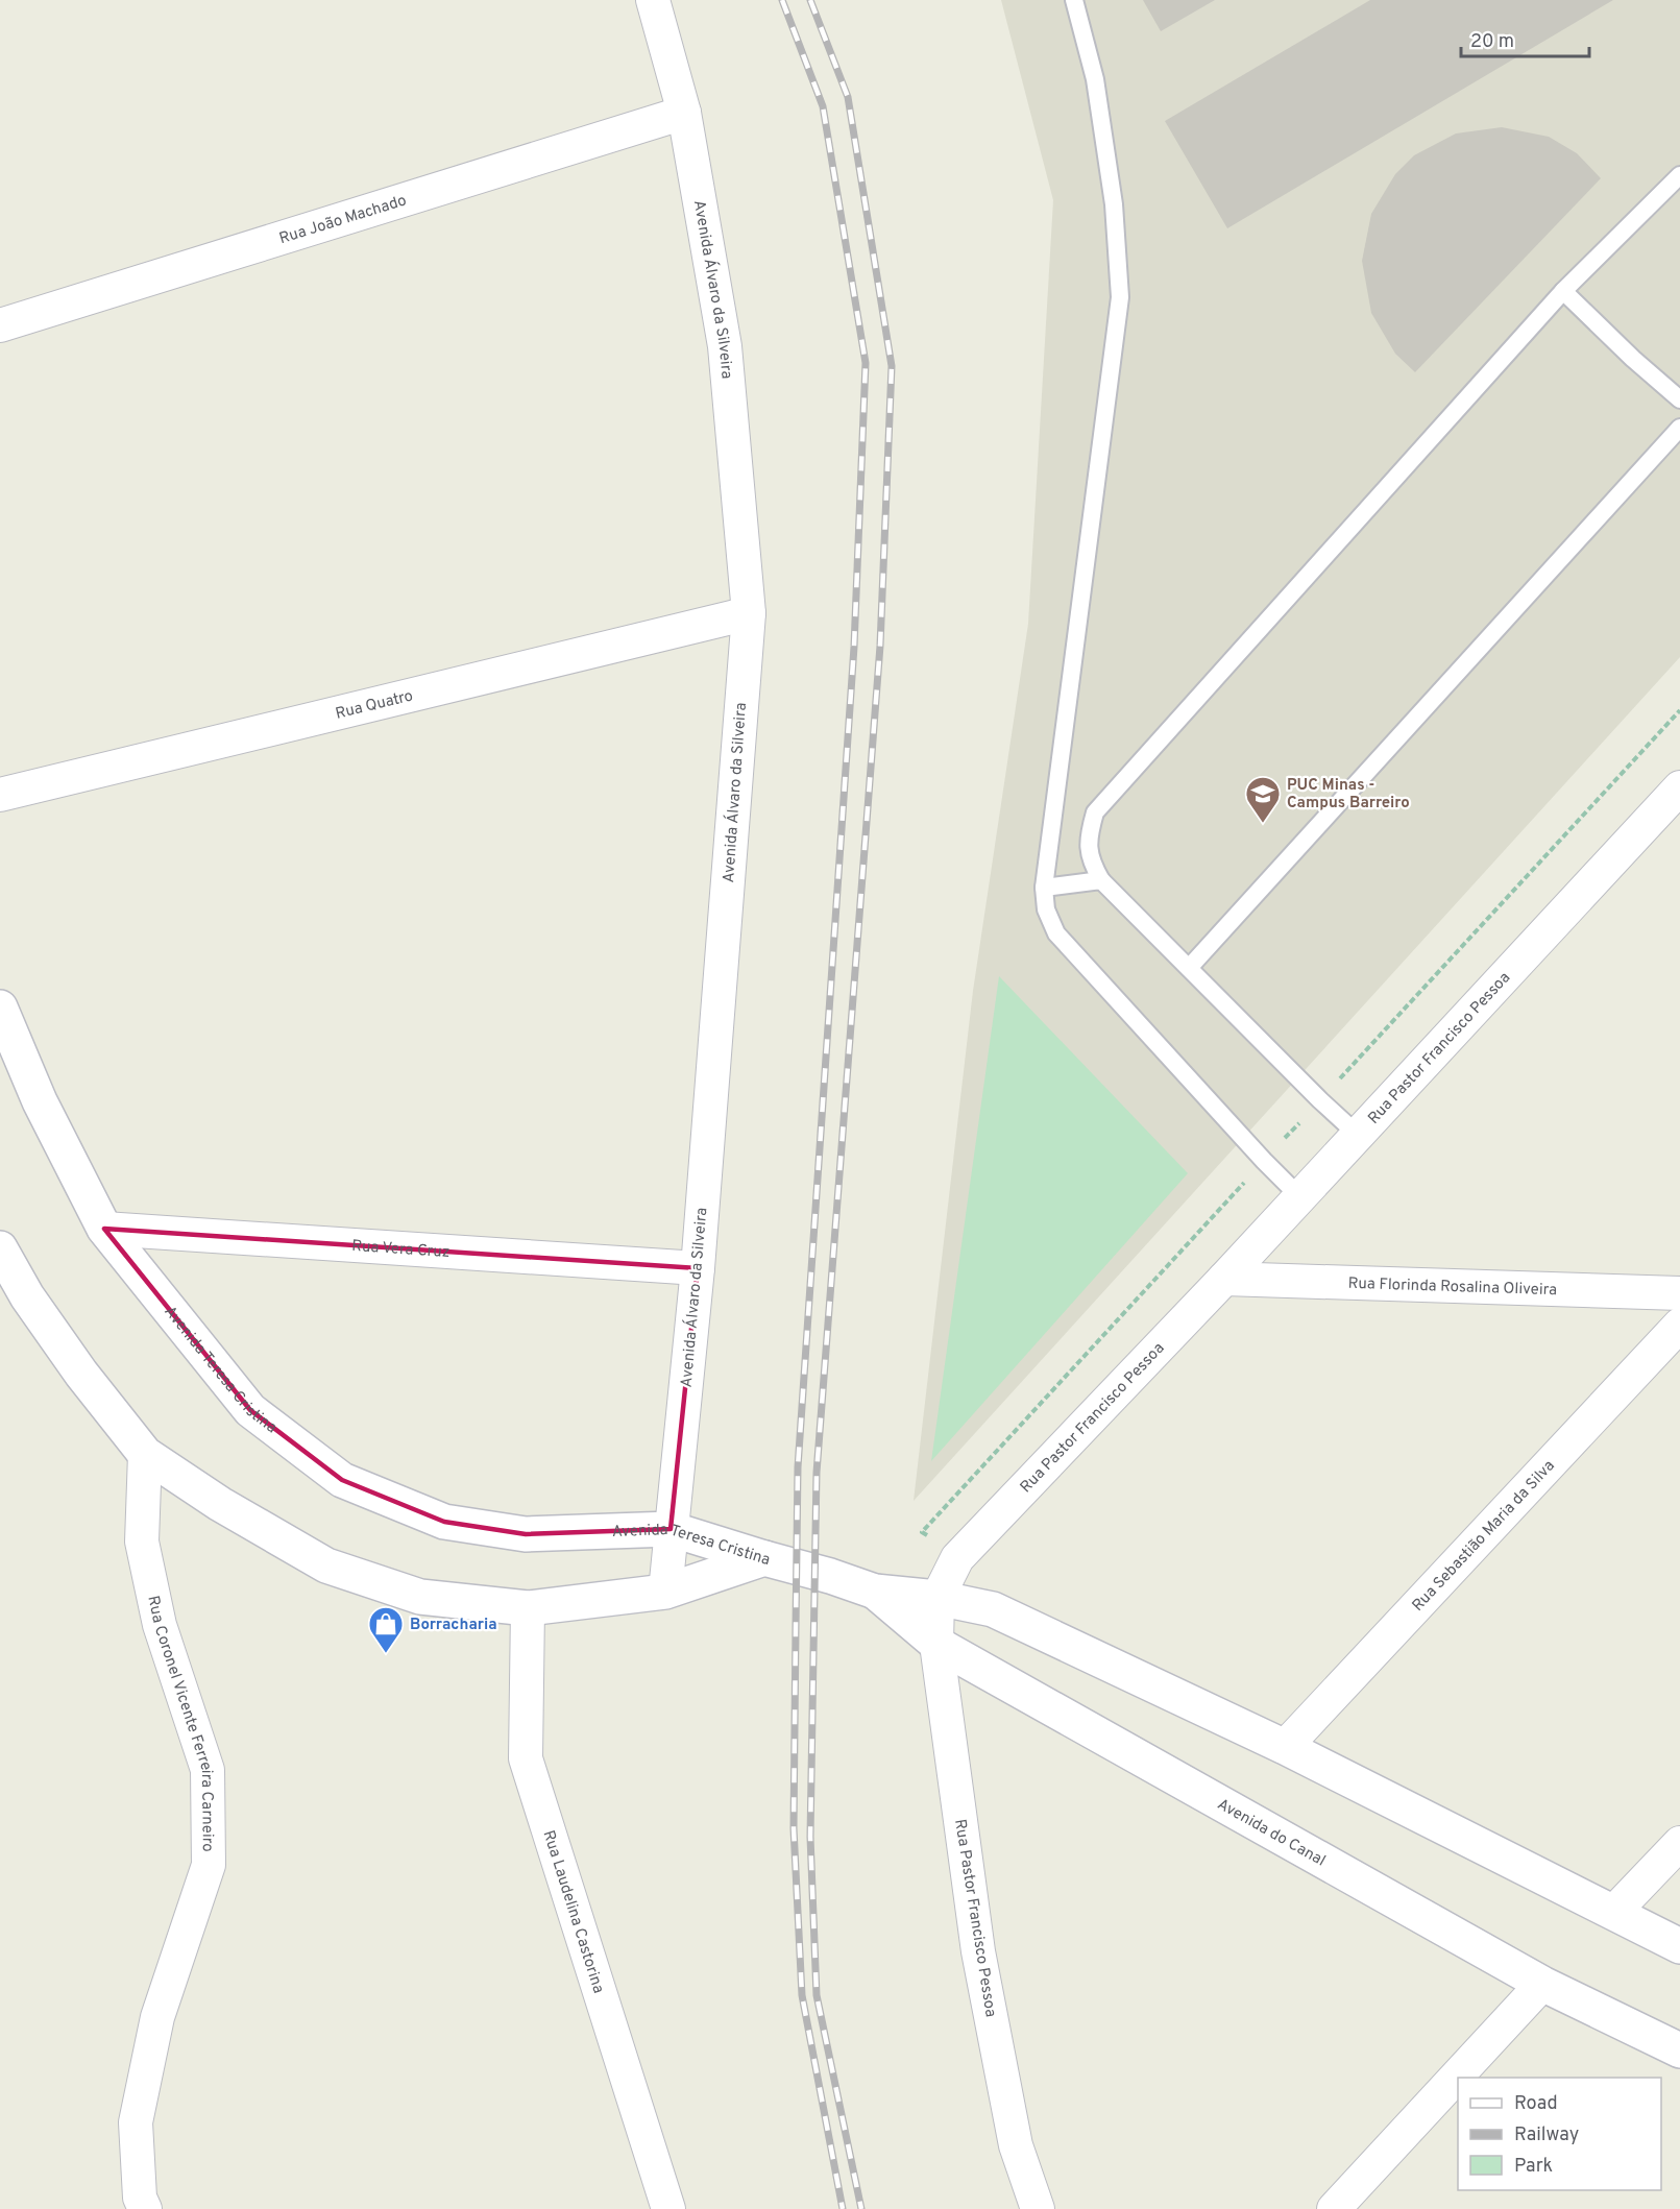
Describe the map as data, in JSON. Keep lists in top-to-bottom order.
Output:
{
  "streets": {
    "main road": ["Avenida Teresa Cristina", "Avenida do Canal"],
    "street": [
      "Rua João Machado",
      "Avenida Álvaro da Silveira",
      "Rua Quatro",
      "Rua Pastor Francisco Pessoa",
      "Rua Vera Cruz",
      "Rua Florinda Rosalina Oliveira",
      "Rua Sebastião Maria da Silva",
      "Rua Coronel Vicente Ferreira Carneiro",
      "Rua Laudelina Castorina"
    ]
  },
  "crossings": [
    ["Rua João Machado", "Avenida Álvaro da Silveira"],
    ["Avenida Álvaro da Silveira", "Rua Quatro"],
    ["Avenida Álvaro da Silveira", "Rua Vera Cruz"],
    ["Avenida Álvaro da Silveira", "Avenida Teresa Cristina"],
    ["Rua Pastor Francisco Pessoa", "Rua Florinda Rosalina Oliveira"],
    ["Rua Pastor Francisco Pessoa", "Avenida do Canal"],
    ["Rua Vera Cruz", "Avenida Teresa Cristina"],
    ["Avenida Teresa Cristina", "Rua Coronel Vicente Ferreira Carneiro"],
    ["Avenida Teresa Cristina", "Avenida do Canal"],
    ["Avenida Teresa Cristina", "Rua Laudelina Castorina"],
    ["Rua Sebastião Maria da Silva", "Avenida do Canal"]
  ],
  "places": {
    "school or university": ["PUC Minas - Campus Barreiro"],
    "shop": ["Borracharia"]
  },
  "legend": ["Road", "Railway", "Park"],
  "scale_bar": "20 m"
}
